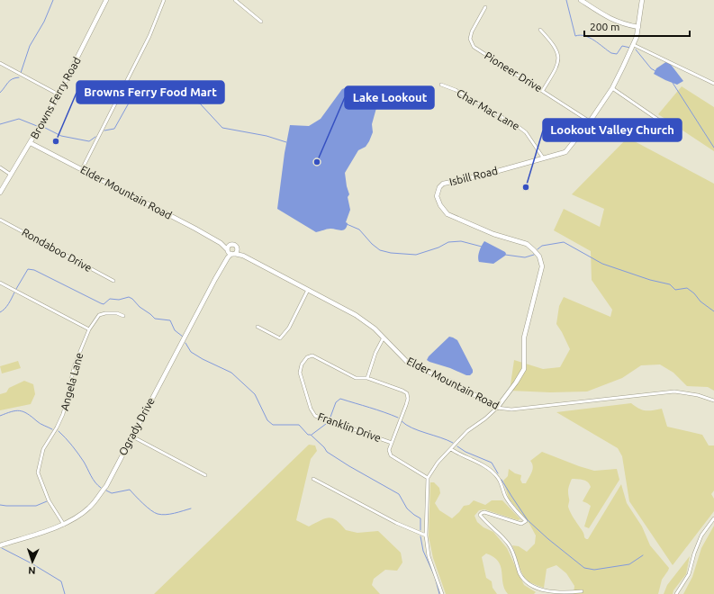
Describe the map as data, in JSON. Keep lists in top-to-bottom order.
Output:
{
  "streets": {
    "street": [
      "Pioneer Drive",
      "Browns Ferry Road",
      "Char Mac Lane",
      "Isbill Road",
      "Elder Mountain Road",
      "Rondaboo Drive",
      "Angela Lane",
      "Ogrady Drive",
      "Franklin Drive"
    ]
  },
  "crossings": [
    ["Pioneer Drive", "Isbill Road"],
    ["Browns Ferry Road", "Elder Mountain Road"],
    ["Char Mac Lane", "Isbill Road"],
    ["Isbill Road", "Elder Mountain Road"],
    ["Elder Mountain Road", "Ogrady Drive"],
    ["Angela Lane", "Ogrady Drive"]
  ],
  "places": ["Browns Ferry Food Mart", "Lake Lookout", "Lookout Valley Church"],
  "scale_bar": "200 m",
  "north": "bottom"
}
